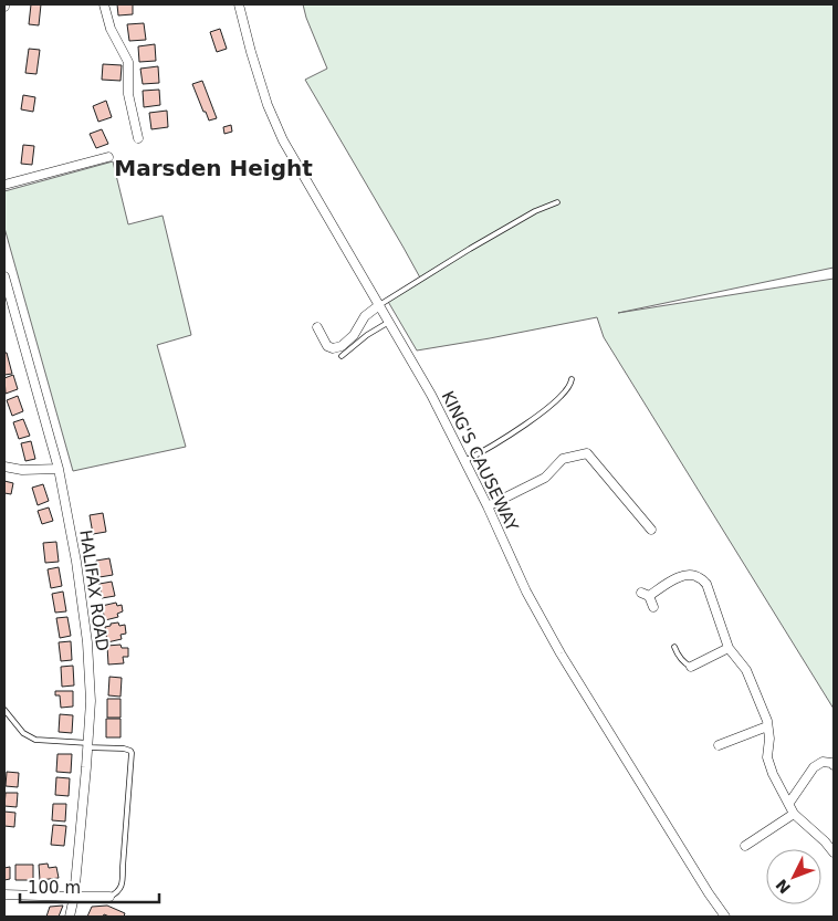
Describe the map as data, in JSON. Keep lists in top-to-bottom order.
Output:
{
  "streets": {
    "street": ["KING'S CAUSEWAY", "HALIFAX ROAD"]
  },
  "districts": ["Marsden Height"],
  "scale_bar": "100 m",
  "north": "bottom left"
}
